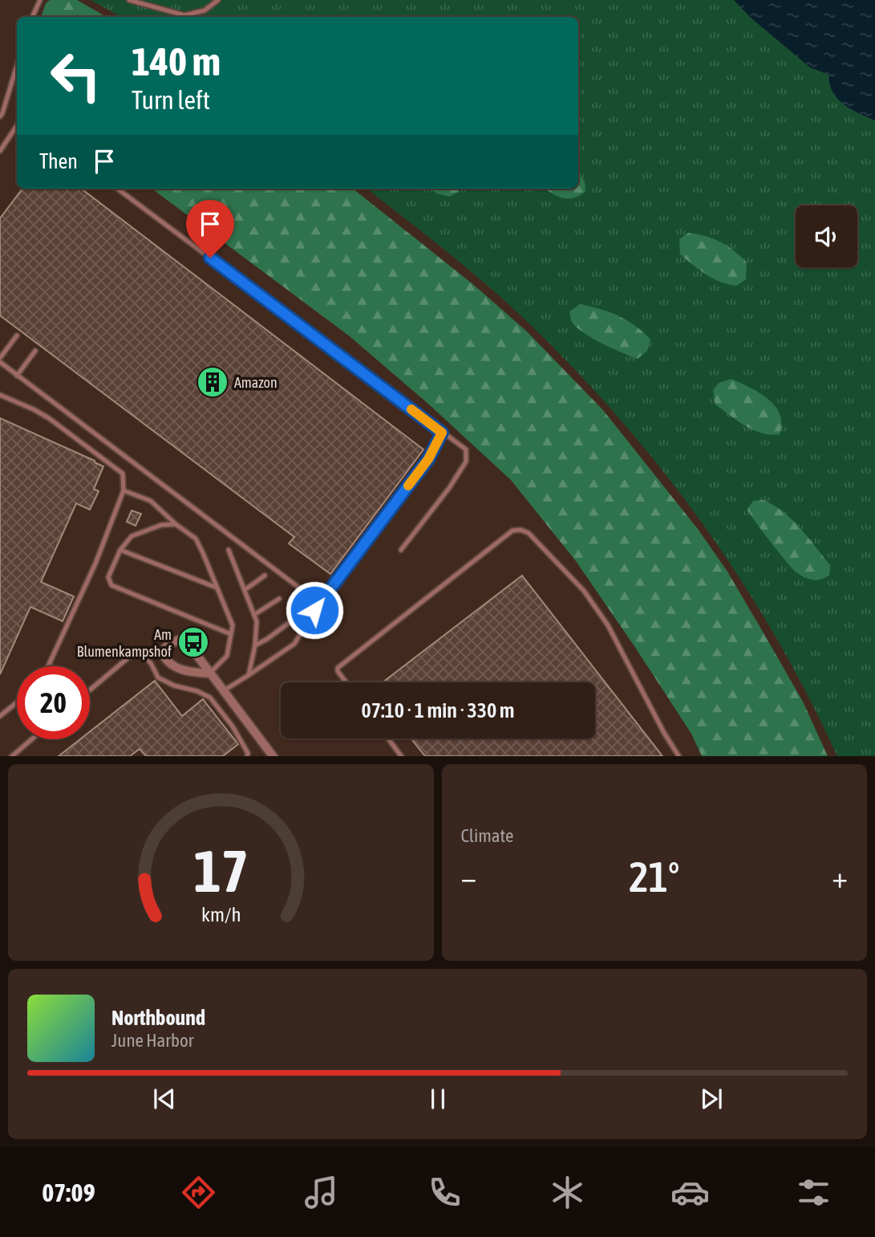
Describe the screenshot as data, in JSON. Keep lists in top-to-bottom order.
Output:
{
  "places": {
    "building": ["Amazon"],
    "bus stop": ["Am Blumenkampshof"]
  },
  "page": {
    "turn": ["140 m", "Turn left"],
    "then": "Then",
    "limit": "20",
    "trip": "07:10 · 1 min · 330 m",
    "tile": "Climate",
    "heat": ["−", "21°", "+"],
    "song": ["Northbound", "June Harbor"],
    "tabs": "07:09",
    "gauge": ["17", "km/h"]
  }
}
